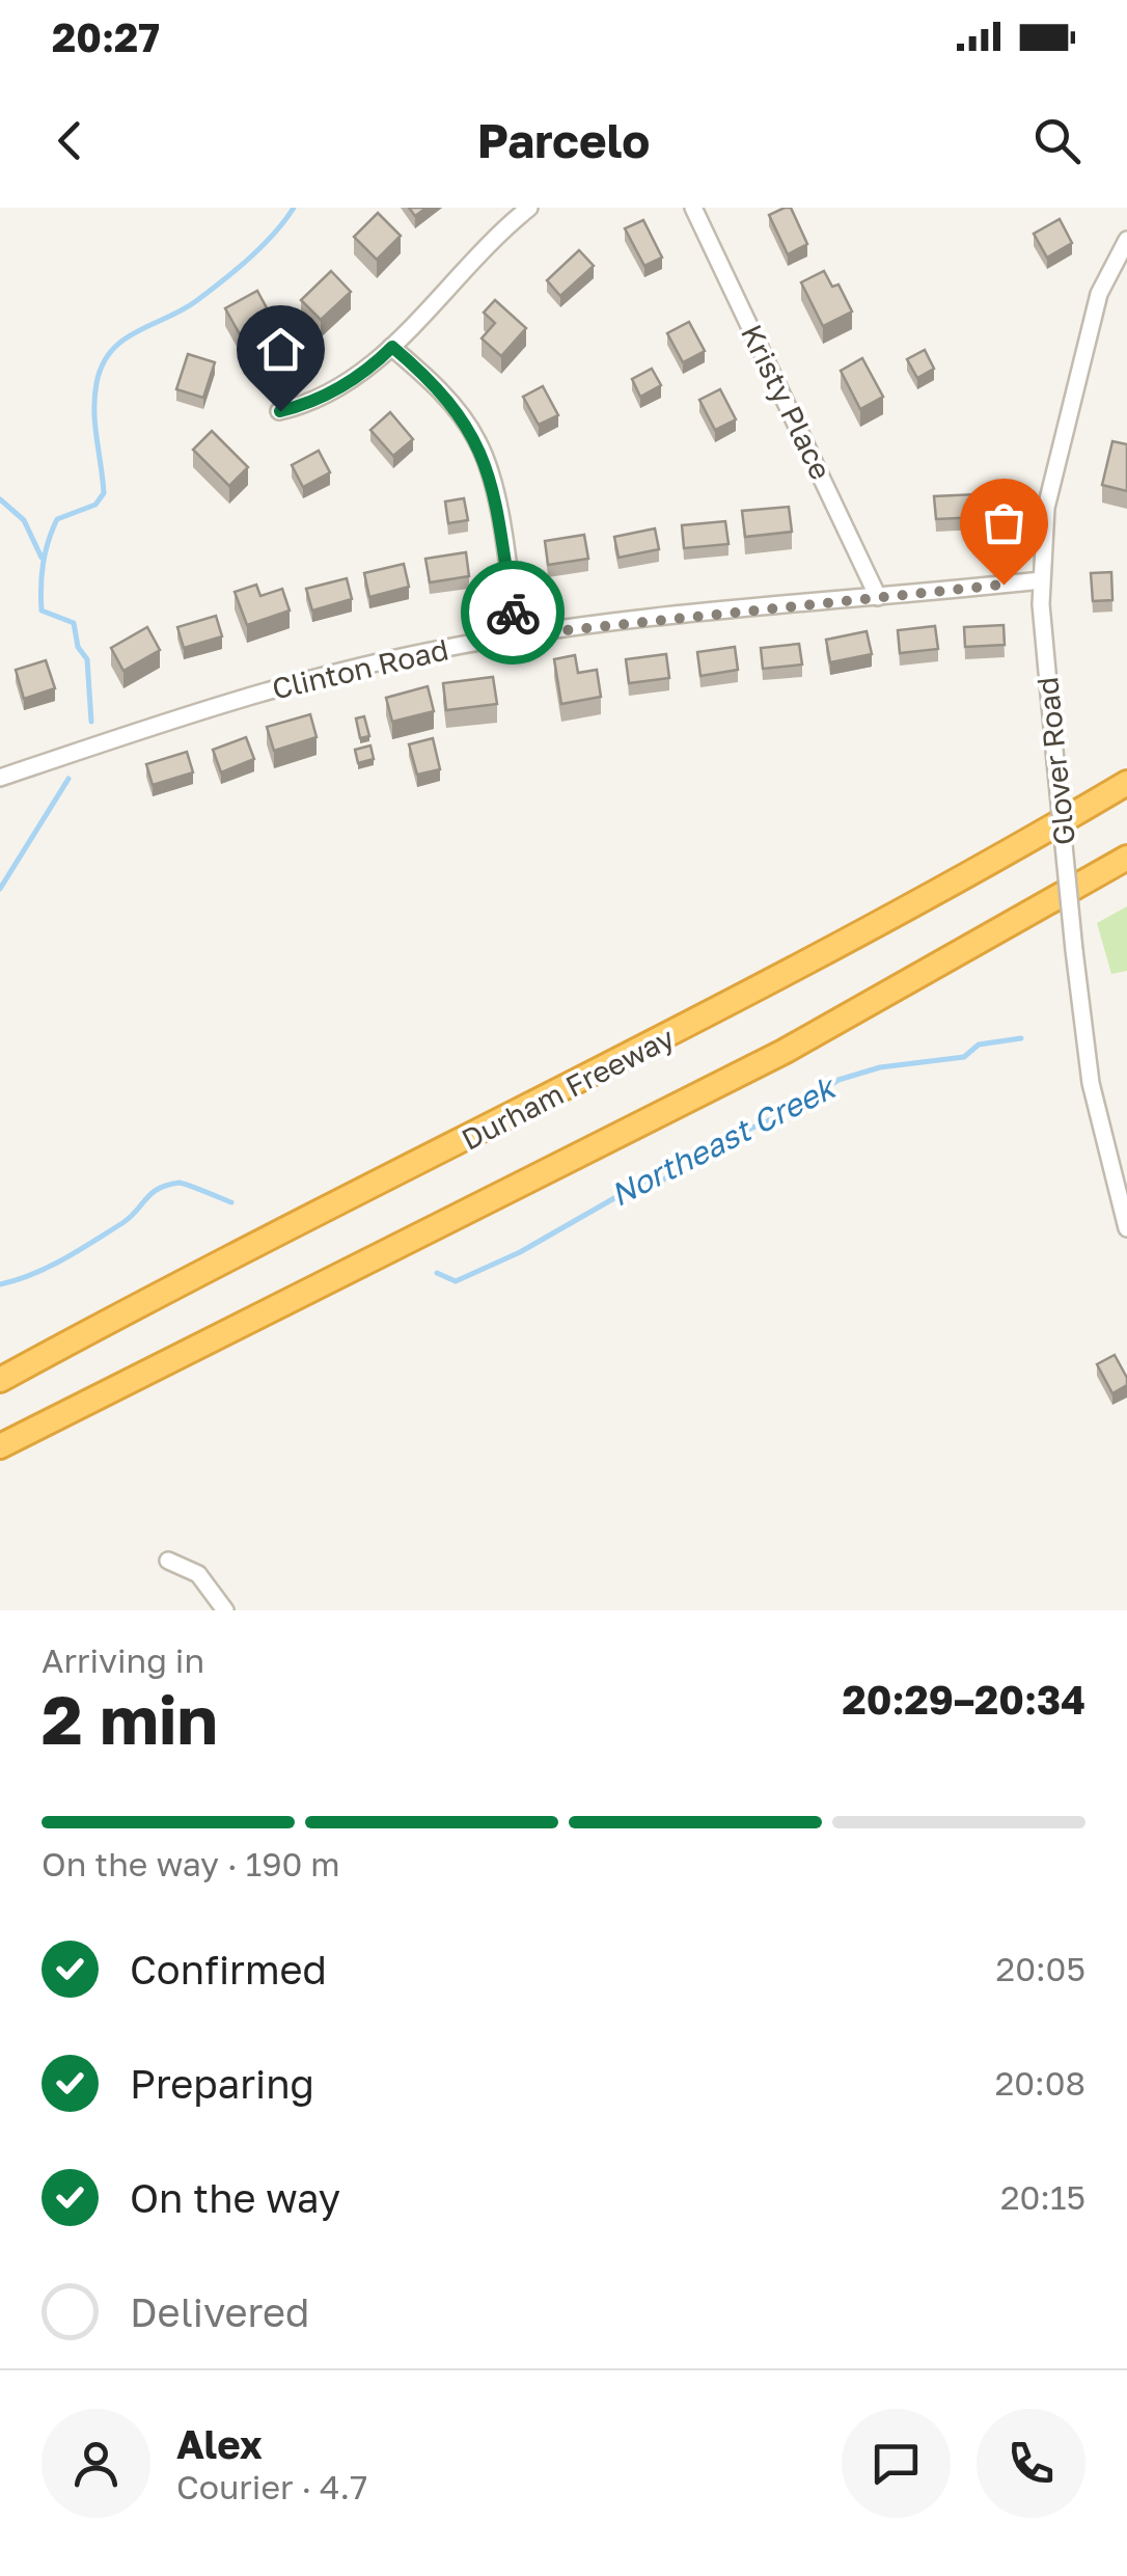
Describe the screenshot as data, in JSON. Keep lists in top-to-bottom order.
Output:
{
  "streets": {
    "highway": ["Durham Freeway"],
    "street": ["Kristy Place", "Clinton Road", "Glover Road"]
  },
  "crossings": [
    ["Kristy Place", "Clinton Road"],
    ["Clinton Road", "Glover Road"]
  ],
  "water": ["Northeast Creek"],
  "page": {
    "status": "20:27",
    "header": "Parcelo",
    "heading": ["2 min", "Arriving in", "20:29–20:34"],
    "panel": ["Alex", "Courier · 4.7"],
    "bar": "On the way · 190 m",
    "list": [
      ["Confirmed", "20:05"],
      ["Preparing", "20:08"],
      ["On the way", "20:15"],
      "Delivered"
    ]
  }
}
